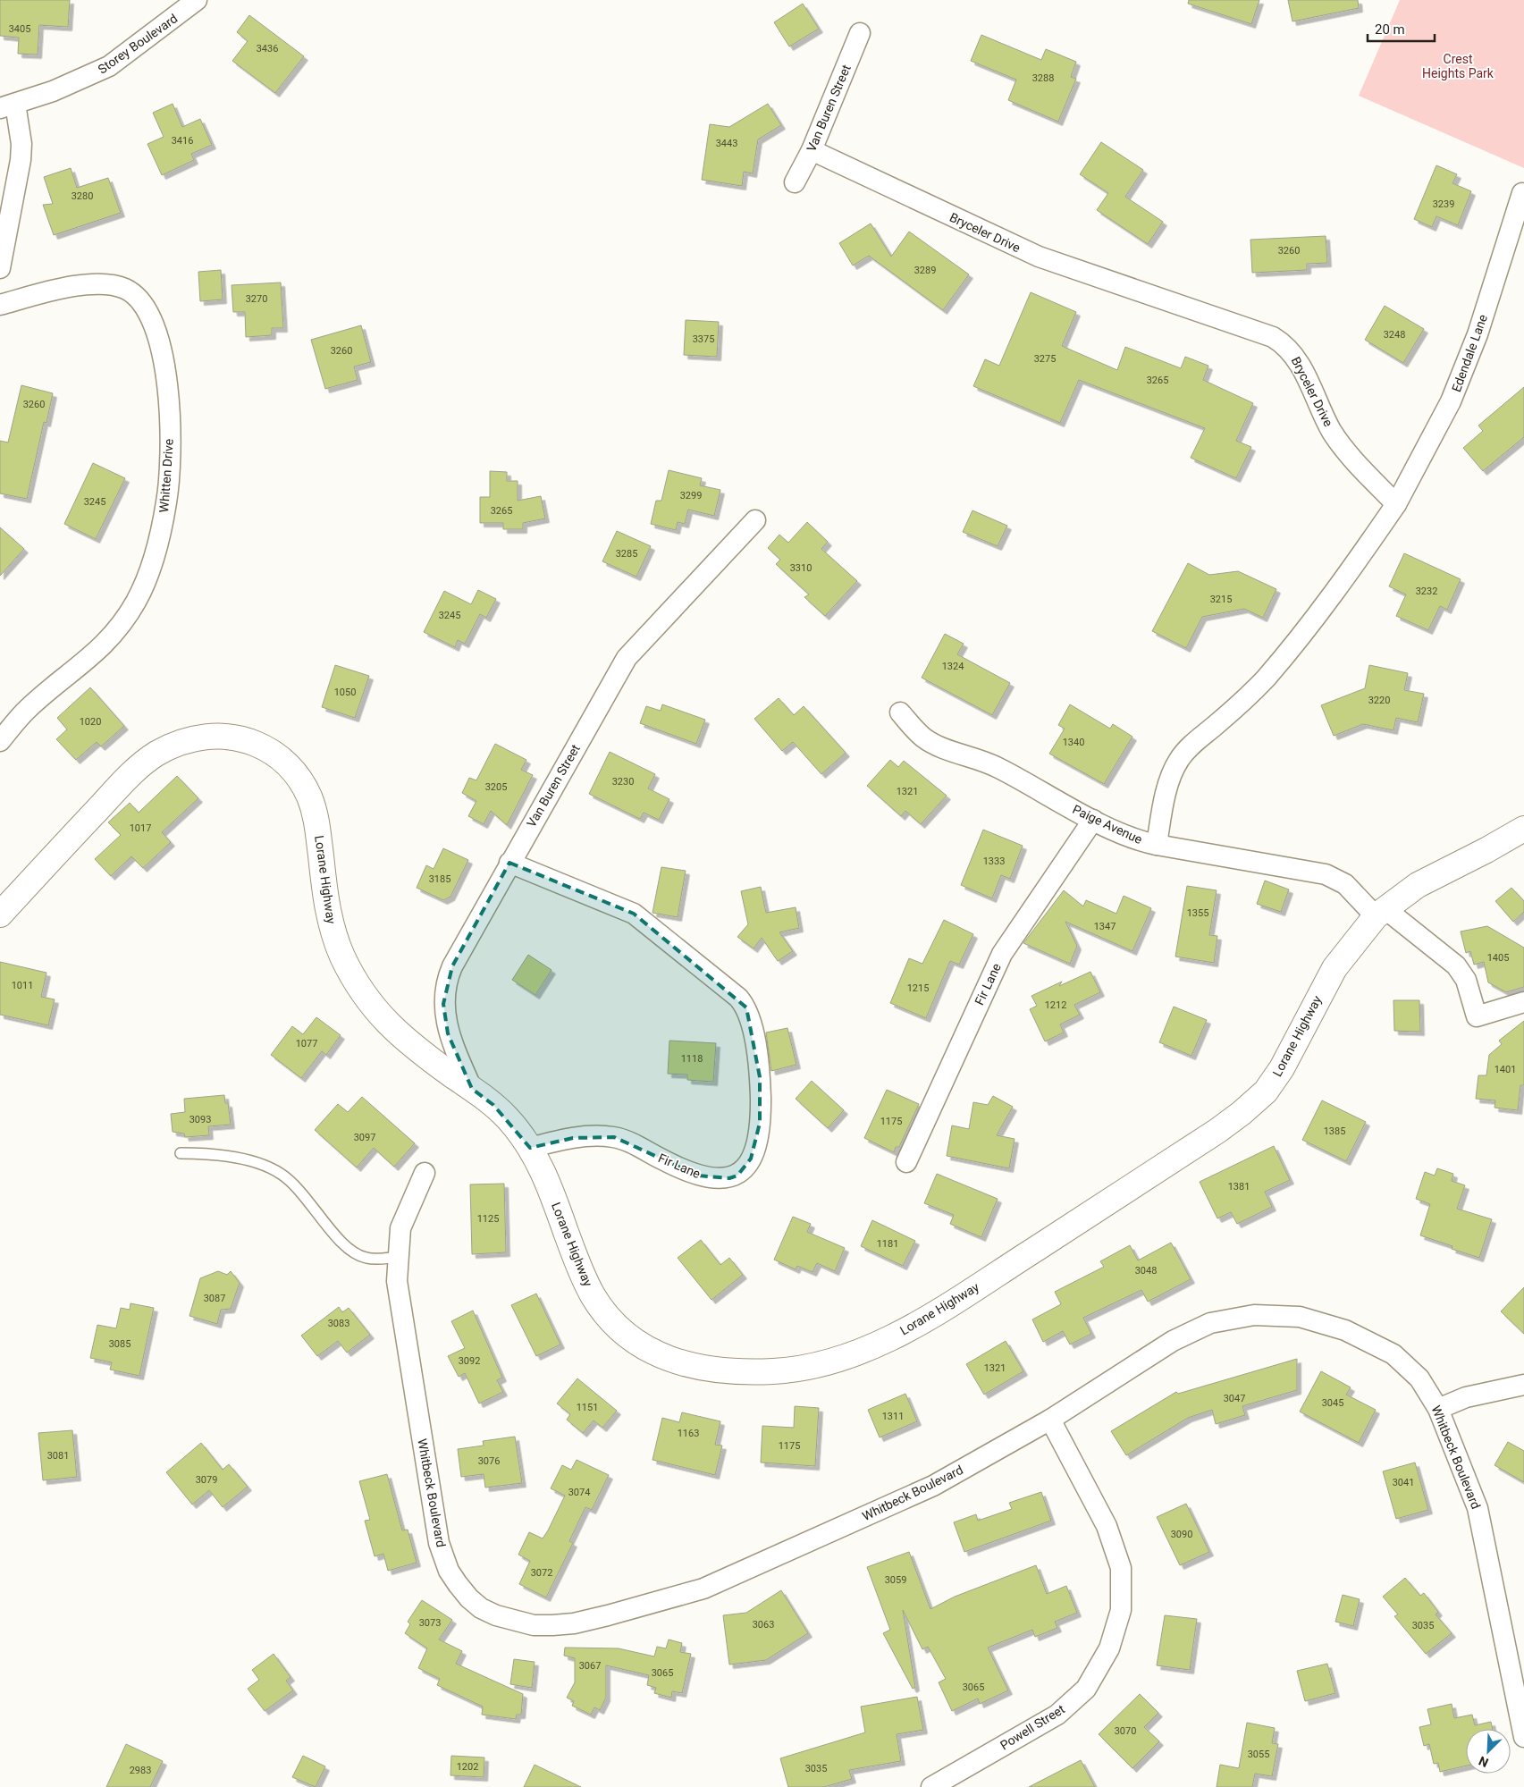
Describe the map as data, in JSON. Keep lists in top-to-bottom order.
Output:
{
  "streets": {
    "street": [
      "Storey Boulevard",
      "Van Buren Street",
      "Bryceler Drive",
      "Edendale Lane",
      "Whitten Drive",
      "Paige Avenue",
      "Lorane Highway",
      "Fir Lane",
      "Whitbeck Boulevard",
      "Powell Street"
    ]
  },
  "crossings": [
    ["Van Buren Street", "Bryceler Drive"],
    ["Van Buren Street", "Lorane Highway"],
    ["Van Buren Street", "Fir Lane"],
    ["Bryceler Drive", "Edendale Lane"],
    ["Paige Avenue", "Lorane Highway"],
    ["Paige Avenue", "Fir Lane"],
    ["Lorane Highway", "Fir Lane"],
    ["Whitbeck Boulevard", "Powell Street"]
  ],
  "parks": ["Crest Heights Park"],
  "house_numbers": [
    "3405",
    "3436",
    "3288",
    "3416",
    "3443",
    "3280",
    "3239",
    "3260",
    "3289",
    "3270",
    "3248",
    "3375",
    "3260",
    "3275",
    "3265",
    "3260",
    "3299",
    "3245",
    "3265",
    "3285",
    "3310",
    "3232",
    "3215",
    "3245",
    "1324",
    "1050",
    "3220",
    "1020",
    "1340",
    "3230",
    "3205",
    "1321",
    "1017",
    "1333",
    "3185",
    "1355",
    "1347",
    "1405",
    "1011",
    "1215",
    "1212",
    "1077",
    "1118",
    "1401",
    "3093",
    "1175",
    "1385",
    "3097",
    "1381",
    "1125",
    "1181",
    "3048",
    "3087",
    "3083",
    "3085",
    "3092",
    "1321",
    "3047",
    "3045",
    "1151",
    "1311",
    "1163",
    "1175",
    "3081",
    "3076",
    "3079",
    "3041",
    "3074",
    "3090",
    "3072",
    "3059",
    "3073",
    "3063",
    "3035",
    "3067",
    "3065",
    "3065",
    "3070",
    "3055",
    "1202",
    "3035",
    "2983"
  ],
  "scale_bar": "20 m",
  "north": "bottom left"
}
